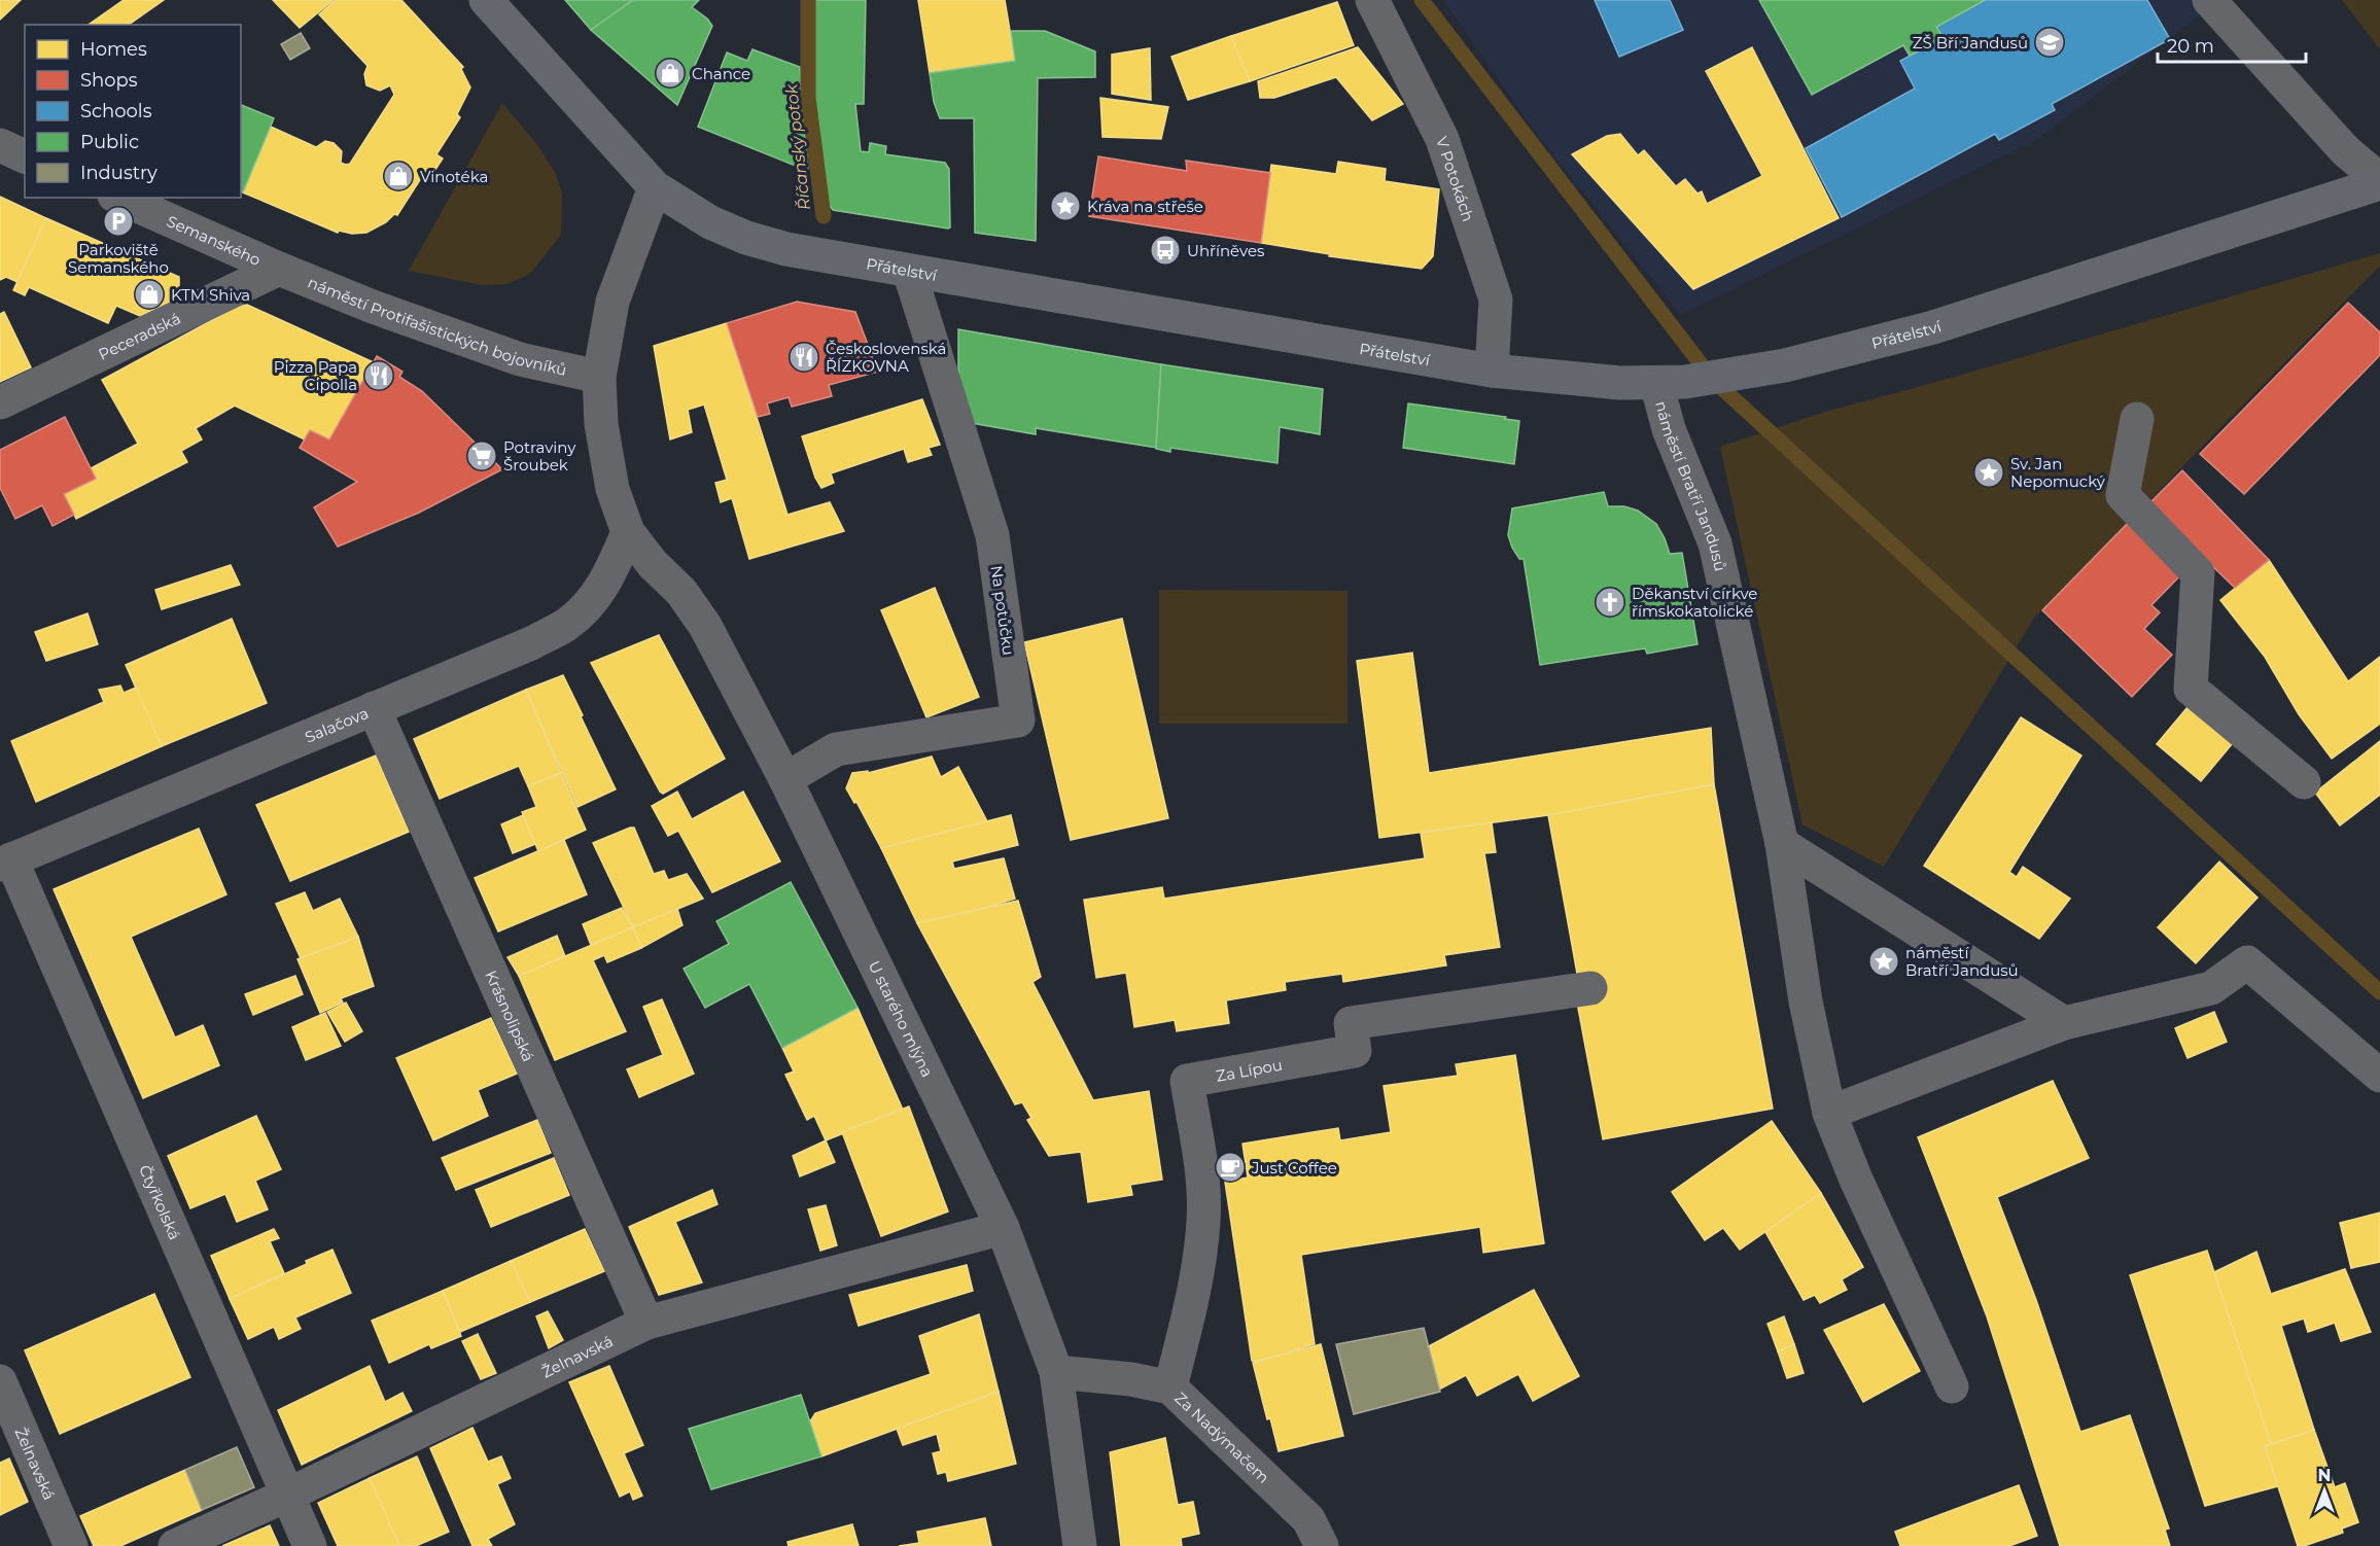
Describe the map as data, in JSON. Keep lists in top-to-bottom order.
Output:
{
  "streets": {
    "main road": ["Přátelství"],
    "street": [
      "V Potokách",
      "Semanského",
      "náměstí Protifašistických bojovníků",
      "Peceradská",
      "náměstí Bratří Jandusů",
      "Na potůčku",
      "Salačova",
      "Krásnolipská",
      "U starého mlýna",
      "Za Lípou",
      "Čtyřkolská",
      "Želnavská",
      "Za Nadýmačem"
    ]
  },
  "crossings": [
    ["V Potokách", "Přátelství"],
    ["Semanského", "náměstí Protifašistických bojovníků"],
    ["Semanského", "Peceradská"],
    ["Přátelství", "náměstí Bratří Jandusů"],
    ["Přátelství", "Na potůčku"],
    ["náměstí Protifašistických bojovníků", "Peceradská"],
    ["Na potůčku", "U starého mlýna"],
    ["Salačova", "Krásnolipská"],
    ["Salačova", "U starého mlýna"],
    ["Salačova", "Čtyřkolská"],
    ["Krásnolipská", "Želnavská"],
    ["U starého mlýna", "Želnavská"],
    ["U starého mlýna", "Za Nadýmačem"],
    ["Za Lípou", "Za Nadýmačem"],
    ["Čtyřkolská", "Želnavská"]
  ],
  "water": ["Říčanský potok"],
  "places": {
    "school or university": ["ZŠ Bří Jandusů"],
    "shop": ["Chance", "Vinotéka", "KTM Shiva"],
    "place": ["Kráva na střeše", "Sv. Jan Nepomucký", "náměstí Bratří Jandusů"],
    "parking": ["Parkoviště Semanského"],
    "bus stop": ["Uhříněves"],
    "restaurant": ["Československá ŘÍZKOVNA", "Pizza Papa Cipolla"],
    "supermarket": ["Potraviny Šroubek"],
    "church": ["Děkanství církve římskokatolické"],
    "cafe": ["Just Coffee"]
  },
  "legend": [
    "Homes",
    "Shops",
    "Schools",
    "Public",
    "Industry"
  ],
  "scale_bar": "20 m",
  "north": "top"
}
